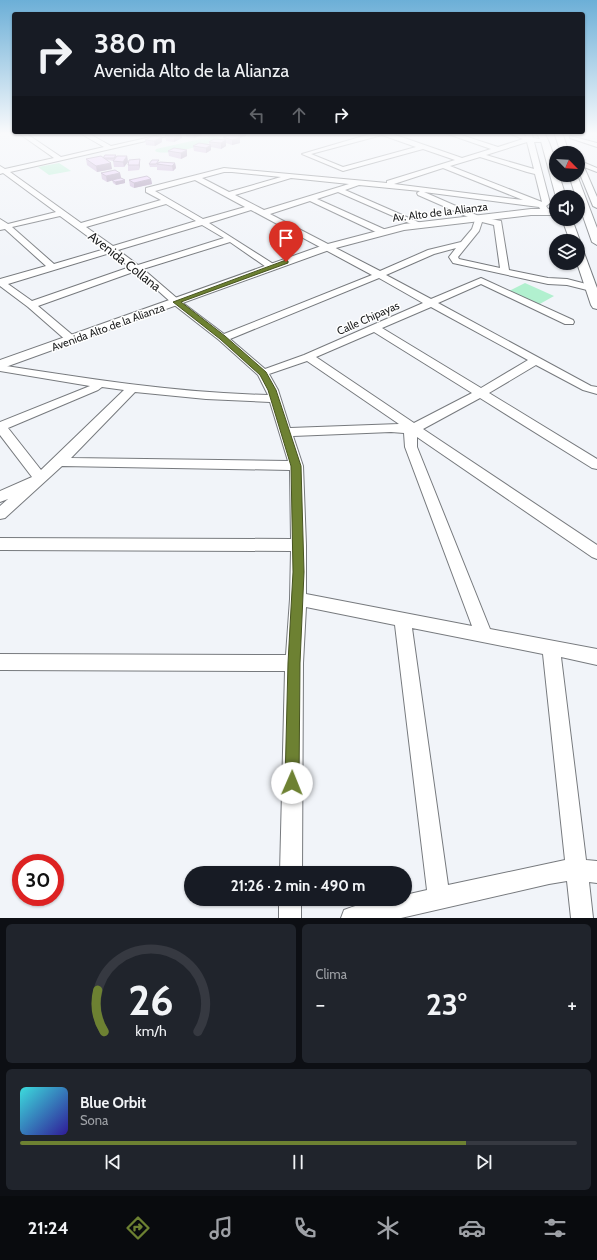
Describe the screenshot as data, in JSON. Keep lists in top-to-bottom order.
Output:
{
  "streets": {
    "street": [
      "Av. Alto de la Alianza",
      "Avenida Collana",
      "Calle Chipayas",
      "Avenida Alto de la Alianza"
    ]
  },
  "crossings": [
    ["Av. Alto de la Alianza", "Avenida Alto de la Alianza"],
    ["Avenida Collana", "Calle Chipayas"],
    ["Avenida Collana", "Avenida Alto de la Alianza"]
  ],
  "north": "bottom right",
  "page": {
    "turn": ["380 m", "Avenida Alto de la Alianza"],
    "limit": "30",
    "trip": "21:26 · 2 min · 490 m",
    "tile": "Clima",
    "heat": ["−", "23°", "+"],
    "song": ["Blue Orbit", "Sona"],
    "tabs": "21:24",
    "gauge": ["26", "km/h"]
  }
}
